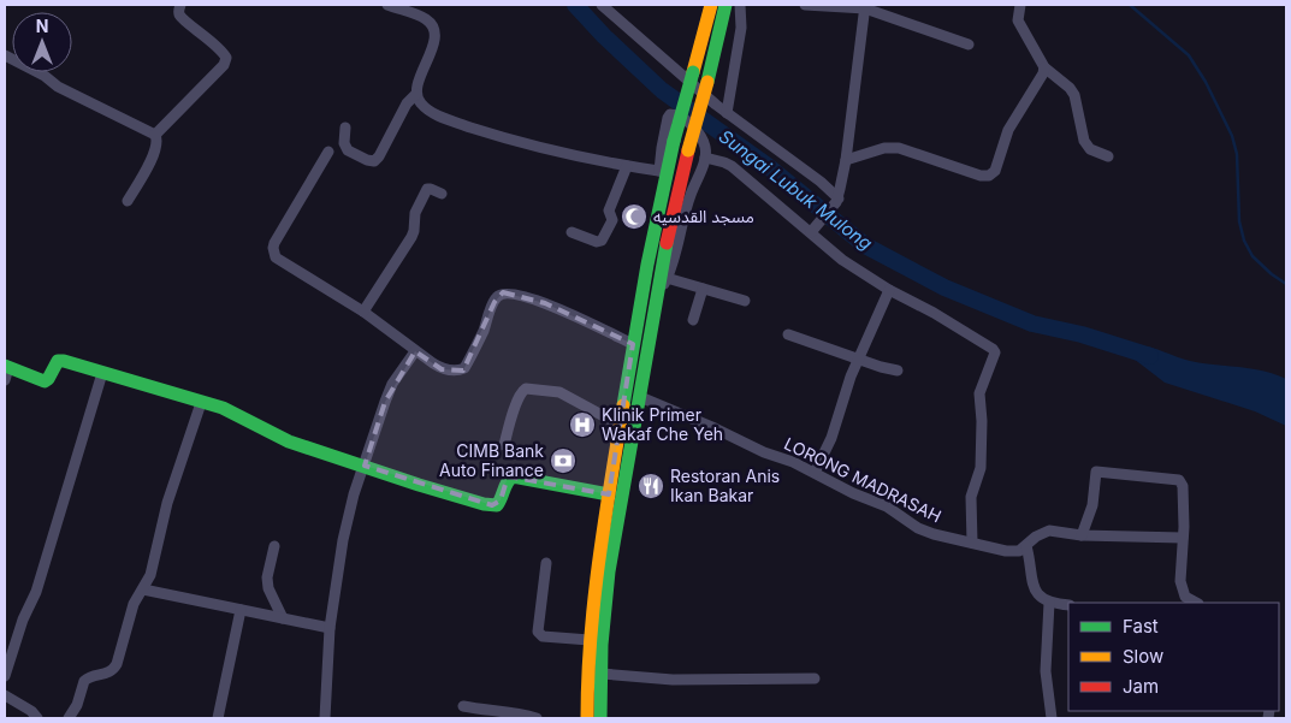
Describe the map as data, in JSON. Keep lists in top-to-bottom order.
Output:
{
  "streets": {
    "street": ["LORONG MADRASAH"]
  },
  "water": ["Sungai Lubuk Mulong"],
  "places": {
    "mosque": ["مسجد القدسيه"],
    "hospital": ["Klinik Primer Wakaf Che Yeh"],
    "bank": ["CIMB Bank Auto Finance"],
    "restaurant": ["Restoran Anis Ikan Bakar"]
  },
  "legend": ["Fast", "Slow", "Jam"],
  "north": "top"
}
